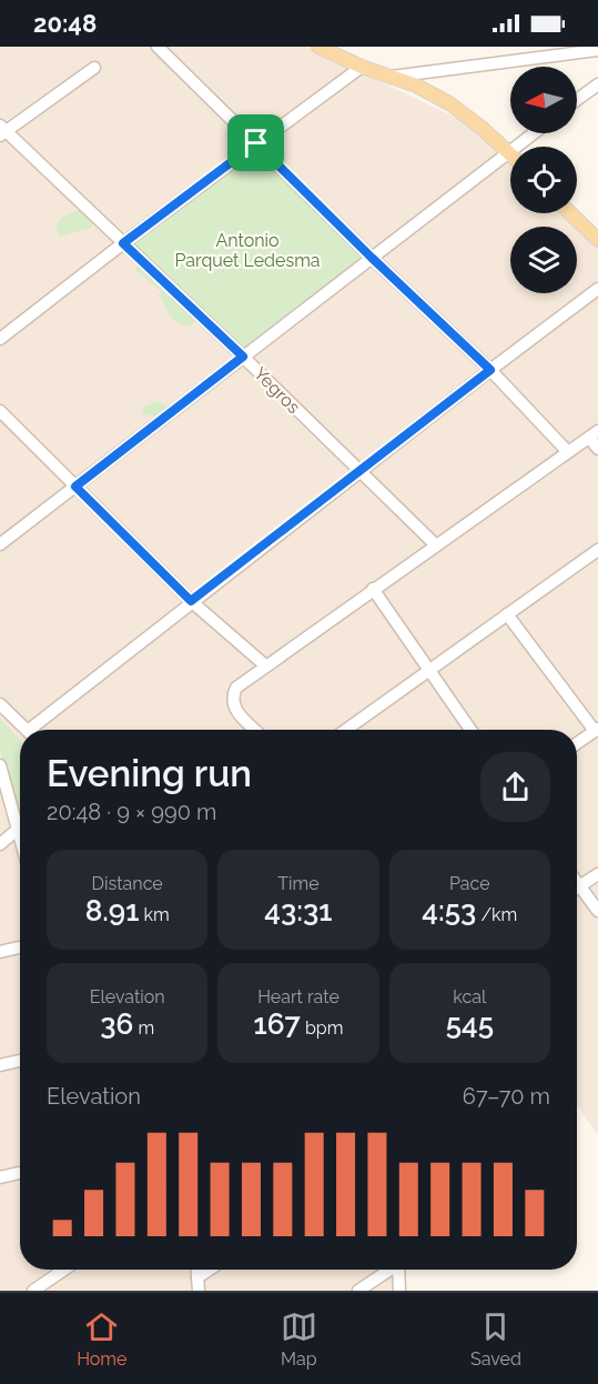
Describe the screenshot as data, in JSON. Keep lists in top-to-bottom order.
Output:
{
  "streets": {
    "street": ["Yegros"]
  },
  "parks": ["Antonio Parquet Ledesma"],
  "north": "left",
  "page": {
    "status": "20:48",
    "heading": ["Evening run", "20:48 · 9 × 990 m"],
    "stats": [
      ["Distance", "8.91 km"],
      ["Time", "43:31"],
      ["Pace", "4:53 /km"],
      ["Elevation", "36 m"],
      ["Heart rate", "167 bpm"],
      ["kcal", "545"]
    ],
    "chart": ["Elevation", "67–70 m"],
    "tabs": ["Home", "Map", "Saved"]
  }
}
